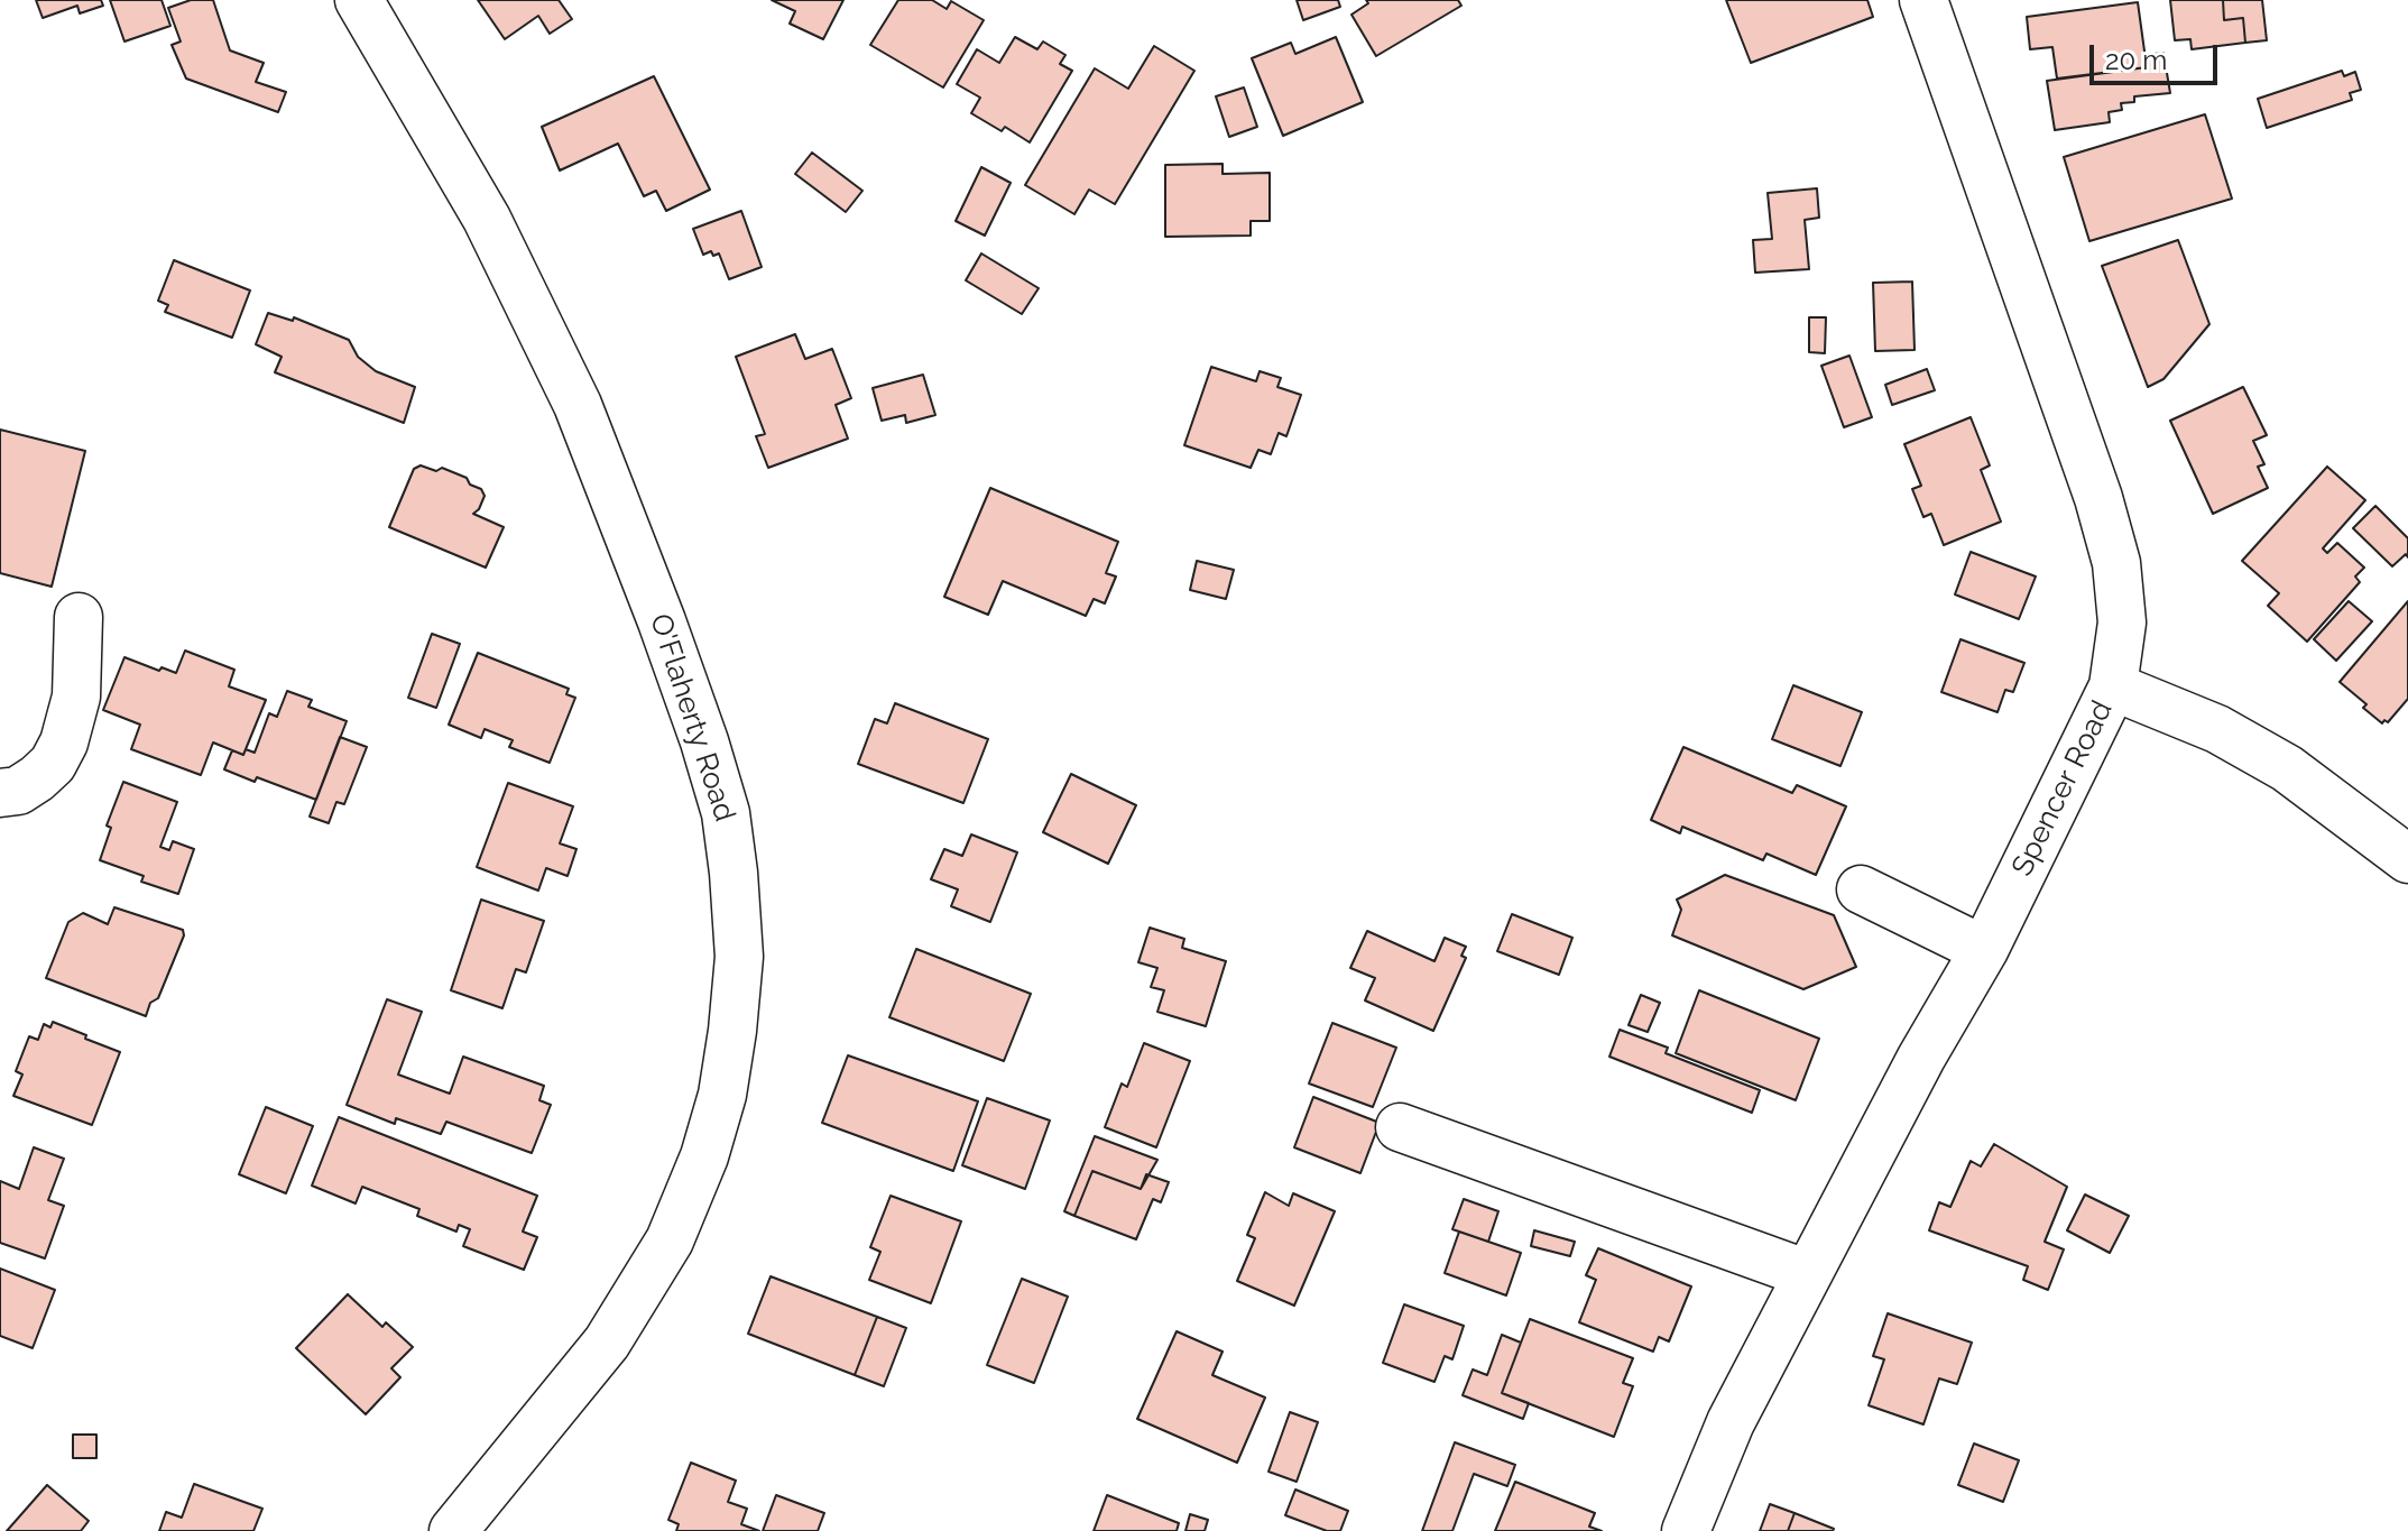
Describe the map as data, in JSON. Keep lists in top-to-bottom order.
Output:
{
  "streets": {
    "street": ["O'Flaherty Road", "Spencer Road"]
  },
  "scale_bar": "20 m"
}
